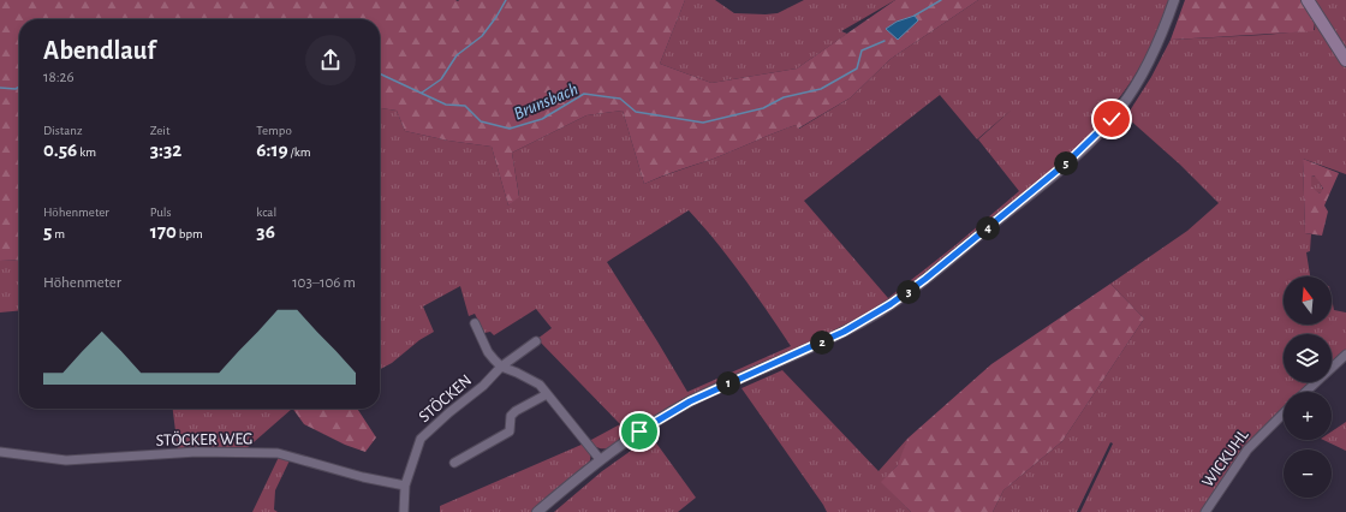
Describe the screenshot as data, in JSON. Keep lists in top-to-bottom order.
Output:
{
  "streets": {
    "street": ["STÖCKEN", "STÖCKER WEG", "WICKUHL"]
  },
  "crossings": [
    ["STÖCKEN", "STÖCKER WEG"]
  ],
  "water": ["Brunsbach"],
  "north": "top",
  "page": {
    "heading": ["Abendlauf", "18:26"],
    "stats": [
      ["Distanz", "0.56 km"],
      ["Zeit", "3:32"],
      ["Tempo", "6:19 /km"],
      ["Höhenmeter", "5 m"],
      ["Puls", "170 bpm"],
      ["kcal", "36"]
    ],
    "pins": [
      "5",
      "4",
      "3",
      "2",
      "1"
    ],
    "chart": ["Höhenmeter", "103–106 m"],
    "map_buttons": ["+", "−"]
  }
}
